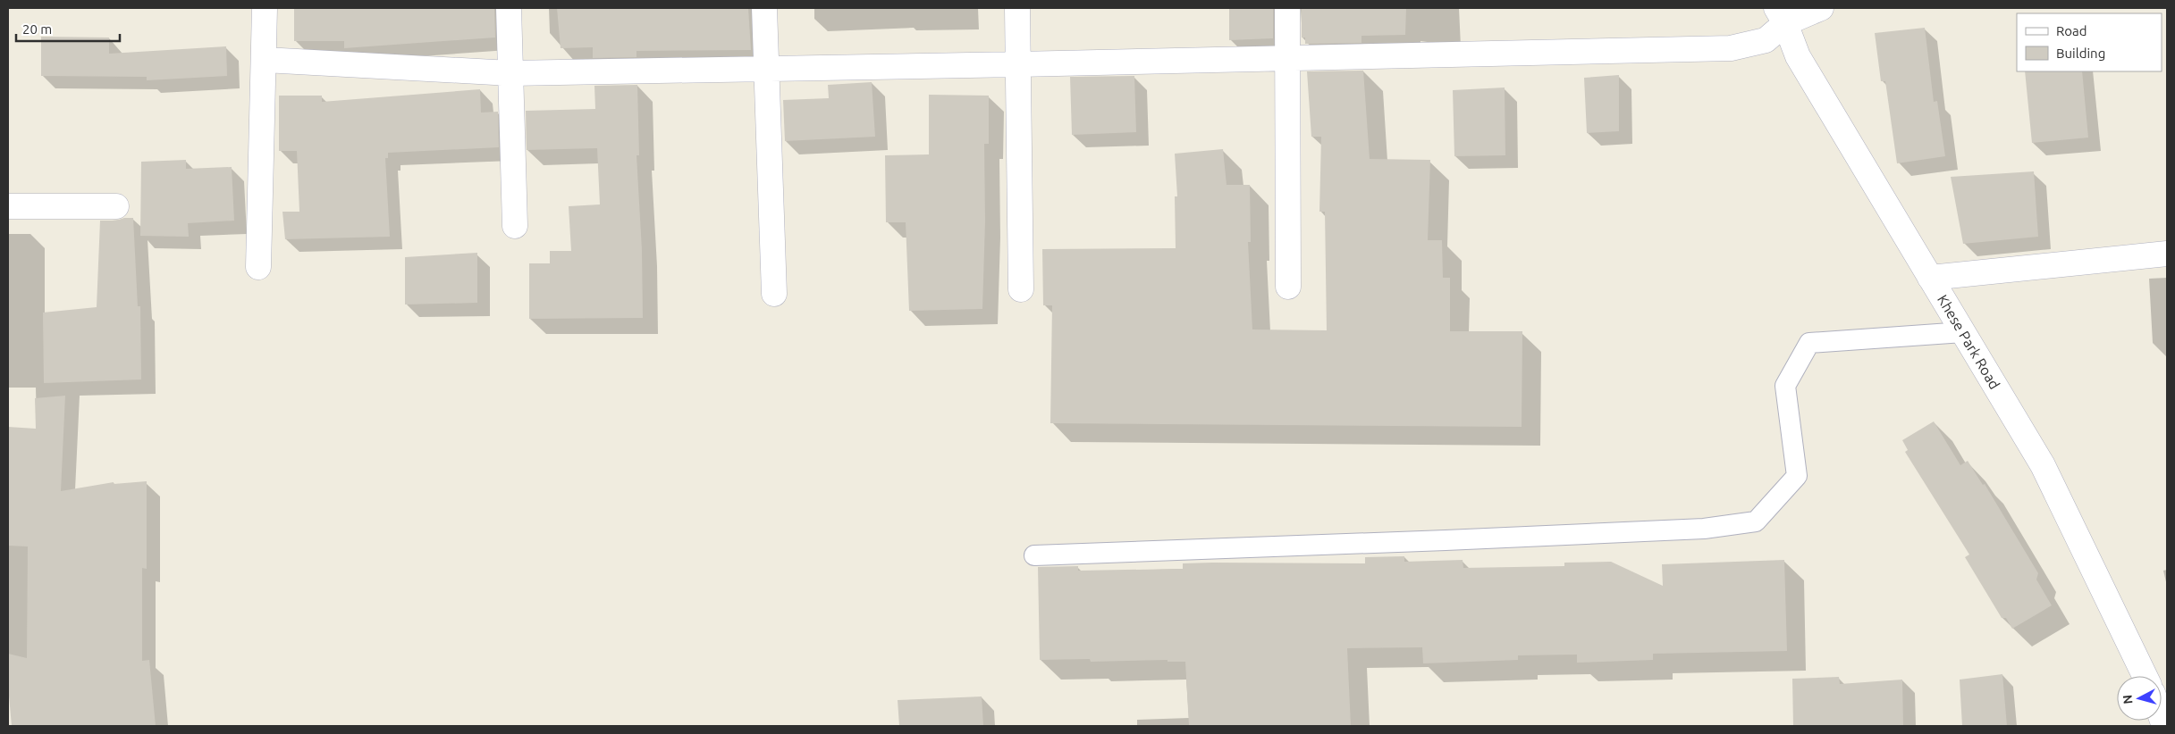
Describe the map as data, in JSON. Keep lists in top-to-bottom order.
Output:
{
  "streets": {
    "street": ["Khese Park Road"]
  },
  "legend": ["Road", "Building"],
  "scale_bar": "20 m",
  "north": "left"
}
